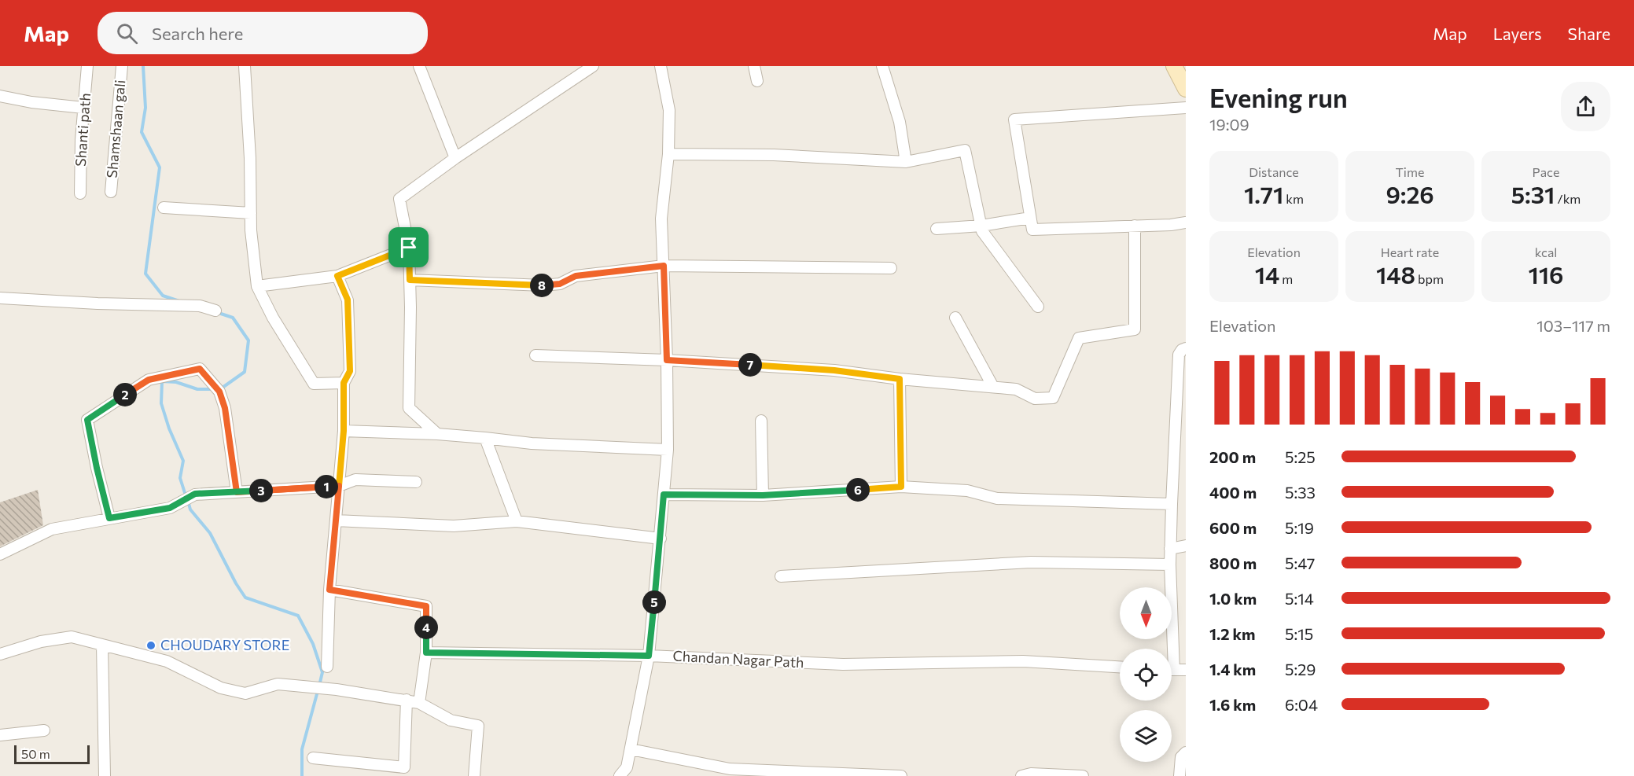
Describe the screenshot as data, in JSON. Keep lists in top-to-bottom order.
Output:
{
  "streets": {
    "street": ["Shamshaan gali", "Shanti path", "Chandan Nagar Path"]
  },
  "places": ["CHOUDARY STORE"],
  "scale_bar": "50 m",
  "north": "bottom",
  "page": {
    "header": "Map",
    "search": "Search here",
    "nav": ["Map", "Layers", "Share"],
    "heading": ["Evening run", "19:09"],
    "stats": [
      ["Distance", "1.71 km"],
      ["Time", "9:26"],
      ["Pace", "5:31 /km"],
      ["Elevation", "14 m"],
      ["Heart rate", "148 bpm"],
      ["kcal", "116"]
    ],
    "pins": [
      "8",
      "7",
      "2",
      "1",
      "6",
      "3",
      "5",
      "4"
    ],
    "chart": ["Elevation", "103–117 m"],
    "list": [
      {
        "name": "200 m",
        "note": "5:25"
      },
      {
        "name": "400 m",
        "note": "5:33"
      },
      {
        "name": "600 m",
        "note": "5:19"
      },
      {
        "name": "800 m",
        "note": "5:47"
      },
      {
        "name": "1.0 km",
        "note": "5:14"
      },
      {
        "name": "1.2 km",
        "note": "5:15"
      },
      {
        "name": "1.4 km",
        "note": "5:29"
      },
      {
        "name": "1.6 km",
        "note": "6:04"
      }
    ],
    "scale": "50 m"
  }
}
